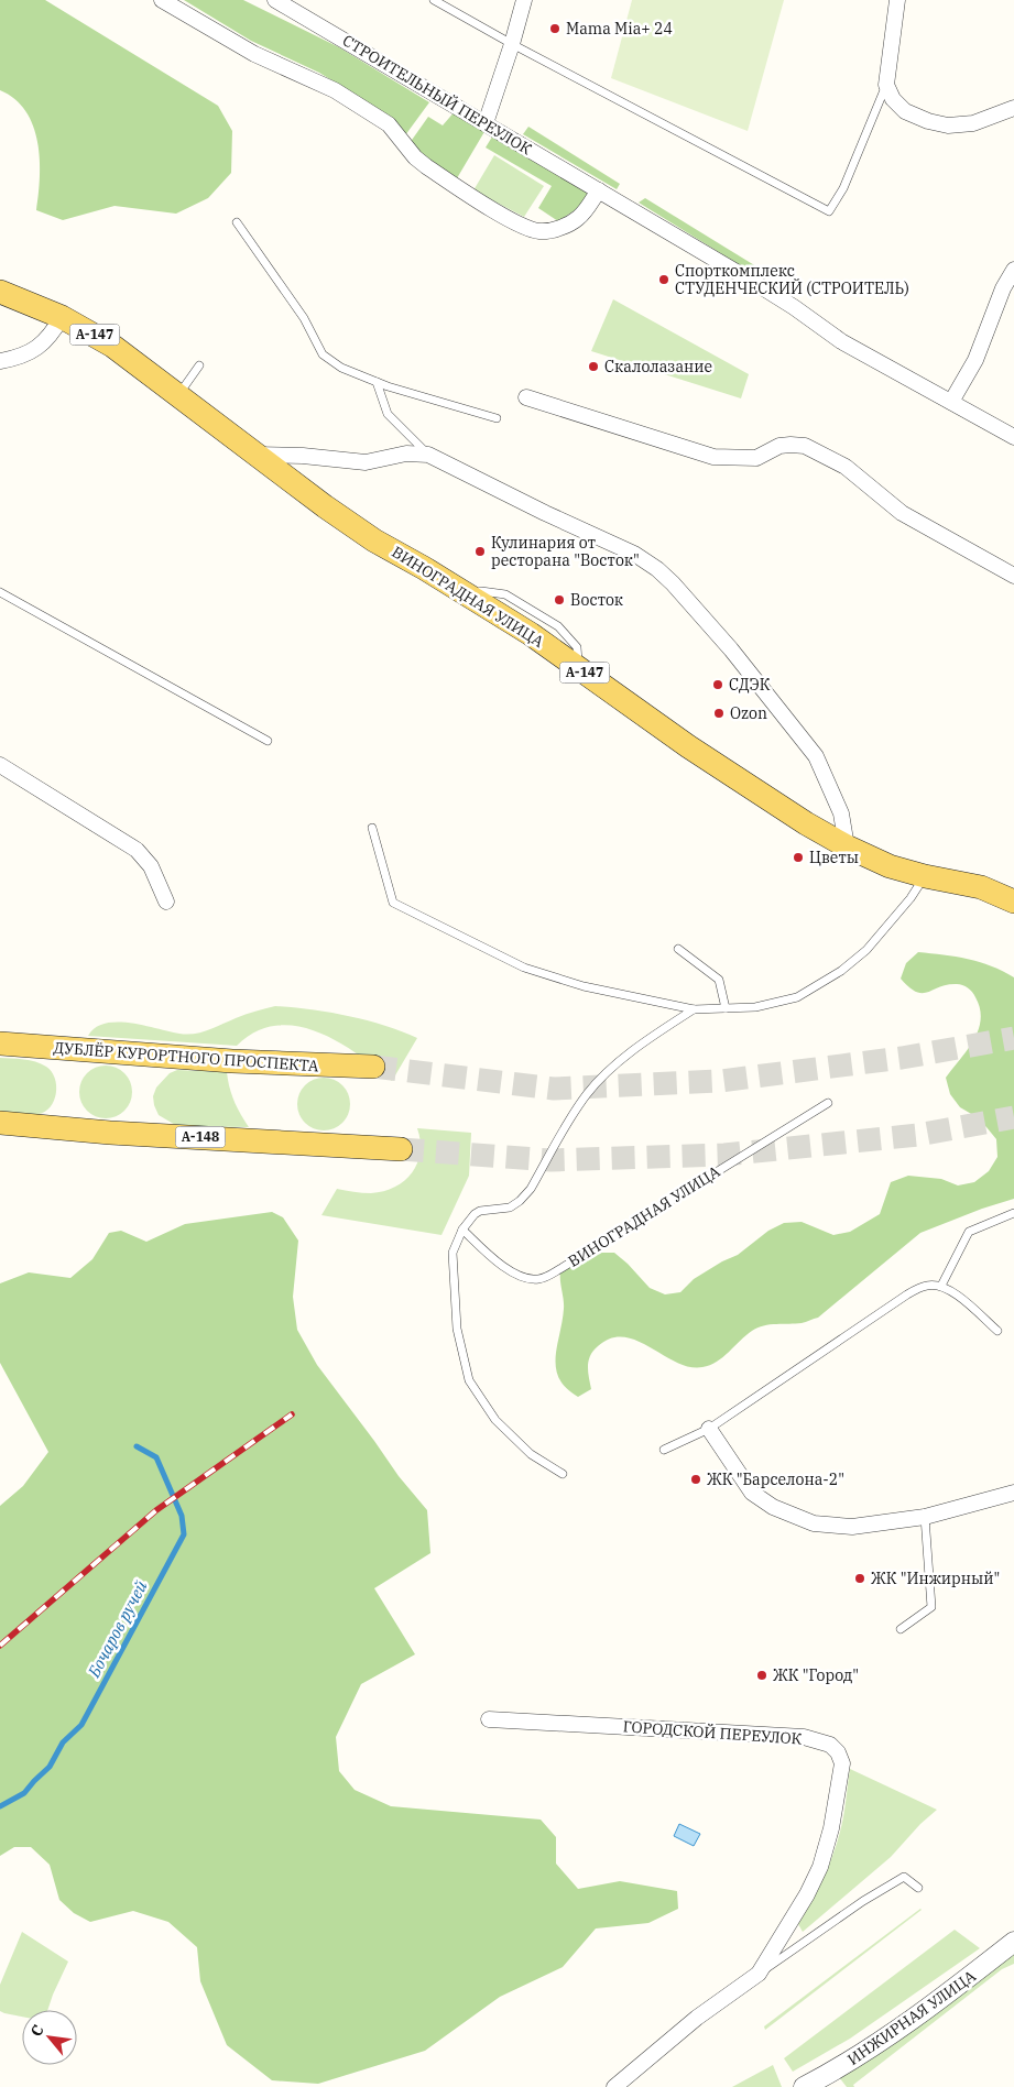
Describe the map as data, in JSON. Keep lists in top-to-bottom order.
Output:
{
  "streets": {
    "main road": [
      "А-147",
      "ВИНОГРАДНАЯ УЛИЦА",
      "ДУБЛЁР КУРОРТНОГО ПРОСПЕКТА",
      "А-148"
    ],
    "street": ["СТРОИТЕЛЬНЫЙ ПЕРЕУЛОК", "ГОРОДСКОЙ ПЕРЕУЛОК", "ИНЖИРНАЯ УЛИЦА"]
  },
  "water": ["Бочаров ручей"],
  "places": [
    "Mama Mia+ 24",
    "Спорткомплекс СТУДЕНЧЕСКИЙ (СТРОИТЕЛЬ)",
    "Скалолазание",
    "Кулинария от ресторана \"Восток\"",
    "Восток",
    "СДЭК",
    "Ozon",
    "Цветы",
    "ЖК \"Барселона-2\"",
    "ЖК \"Инжирный\"",
    "ЖК \"Город\""
  ],
  "north": "top left"
}
